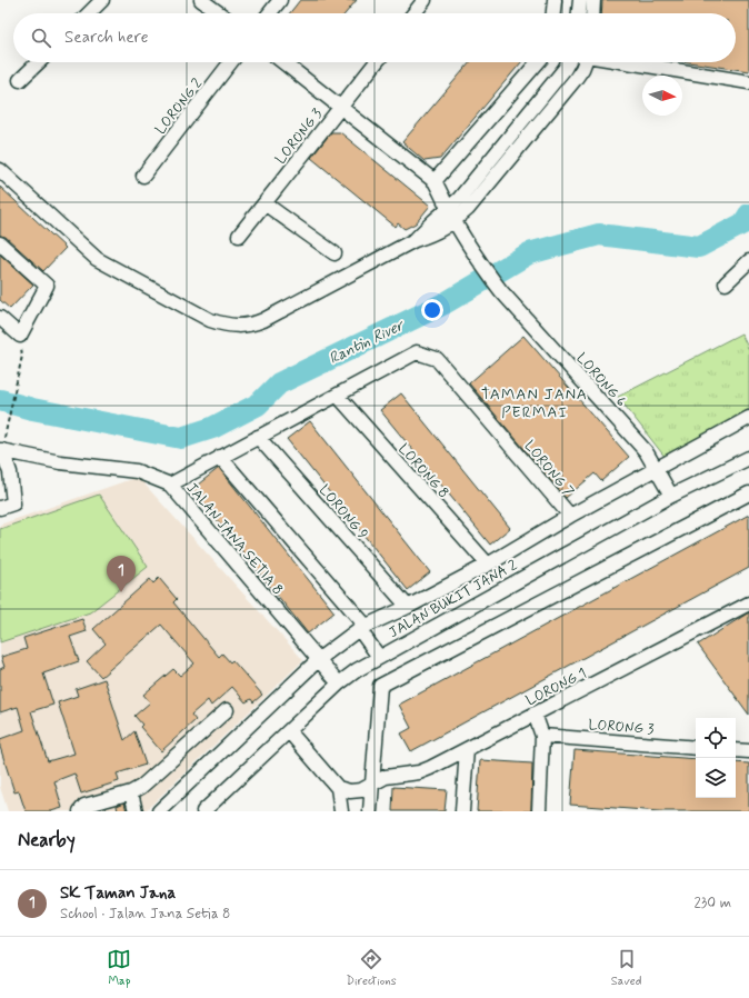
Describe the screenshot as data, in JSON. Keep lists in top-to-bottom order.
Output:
{
  "streets": {
    "street": [
      "LORONG 2",
      "LORONG 3",
      "LORONG 6",
      "LORONG 7",
      "LORONG 8",
      "LORONG 9",
      "JALAN JANA SETIA 8",
      "JALAN BUKIT JANA 2",
      "LORONG 1"
    ]
  },
  "crossings": [
    ["LORONG 6", "JALAN BUKIT JANA 2"],
    ["LORONG 7", "LORONG 8"],
    ["JALAN JANA SETIA 8", "JALAN BUKIT JANA 2"]
  ],
  "districts": ["TAMAN JANA PERMAI"],
  "water": ["Rantin River"],
  "north": "right",
  "page": {
    "search": "Search here",
    "pins": "1",
    "heading": "Nearby",
    "list": [
      {
        "mark": "1",
        "name": "SK Taman Jana",
        "note": "School · Jalan Jana Setia 8",
        "value": "230 m"
      }
    ],
    "nav": ["Map", "Directions", "Saved"]
  }
}
